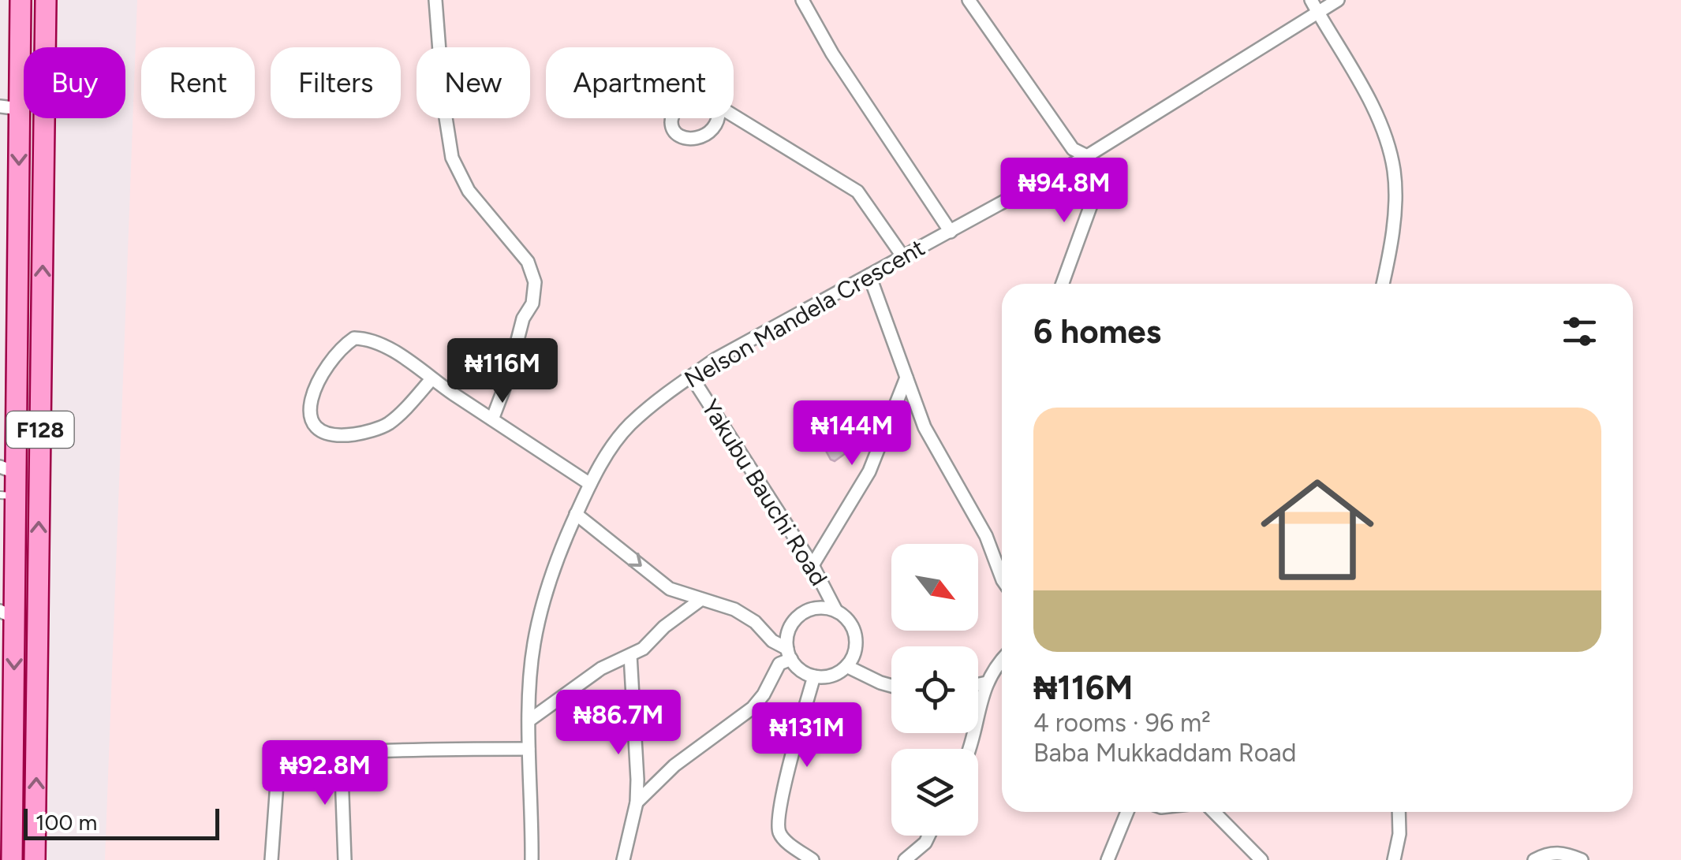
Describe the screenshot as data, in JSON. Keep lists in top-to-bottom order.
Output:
{
  "streets": {
    "main road": ["F128"],
    "street": ["Nelson Mandela Crescent", "Yakubu Bauchi Road"]
  },
  "crossings": [
    ["Nelson Mandela Crescent", "Yakubu Bauchi Road"]
  ],
  "scale_bar": "100 m",
  "north": "bottom right",
  "page": {
    "chip": [
      "Buy",
      "Rent",
      "Filters",
      "New",
      "Apartment"
    ],
    "price": [
      "₦94.8M",
      "₦116M",
      "₦144M",
      "₦86.7M",
      "₦131M",
      "₦92.8M"
    ],
    "heading": "6 homes",
    "list": [
      {
        "name": "₦116M",
        "note": "4 rooms · 96 m² · Baba Mukkaddam Road"
      }
    ],
    "scale": "100 m"
  }
}
